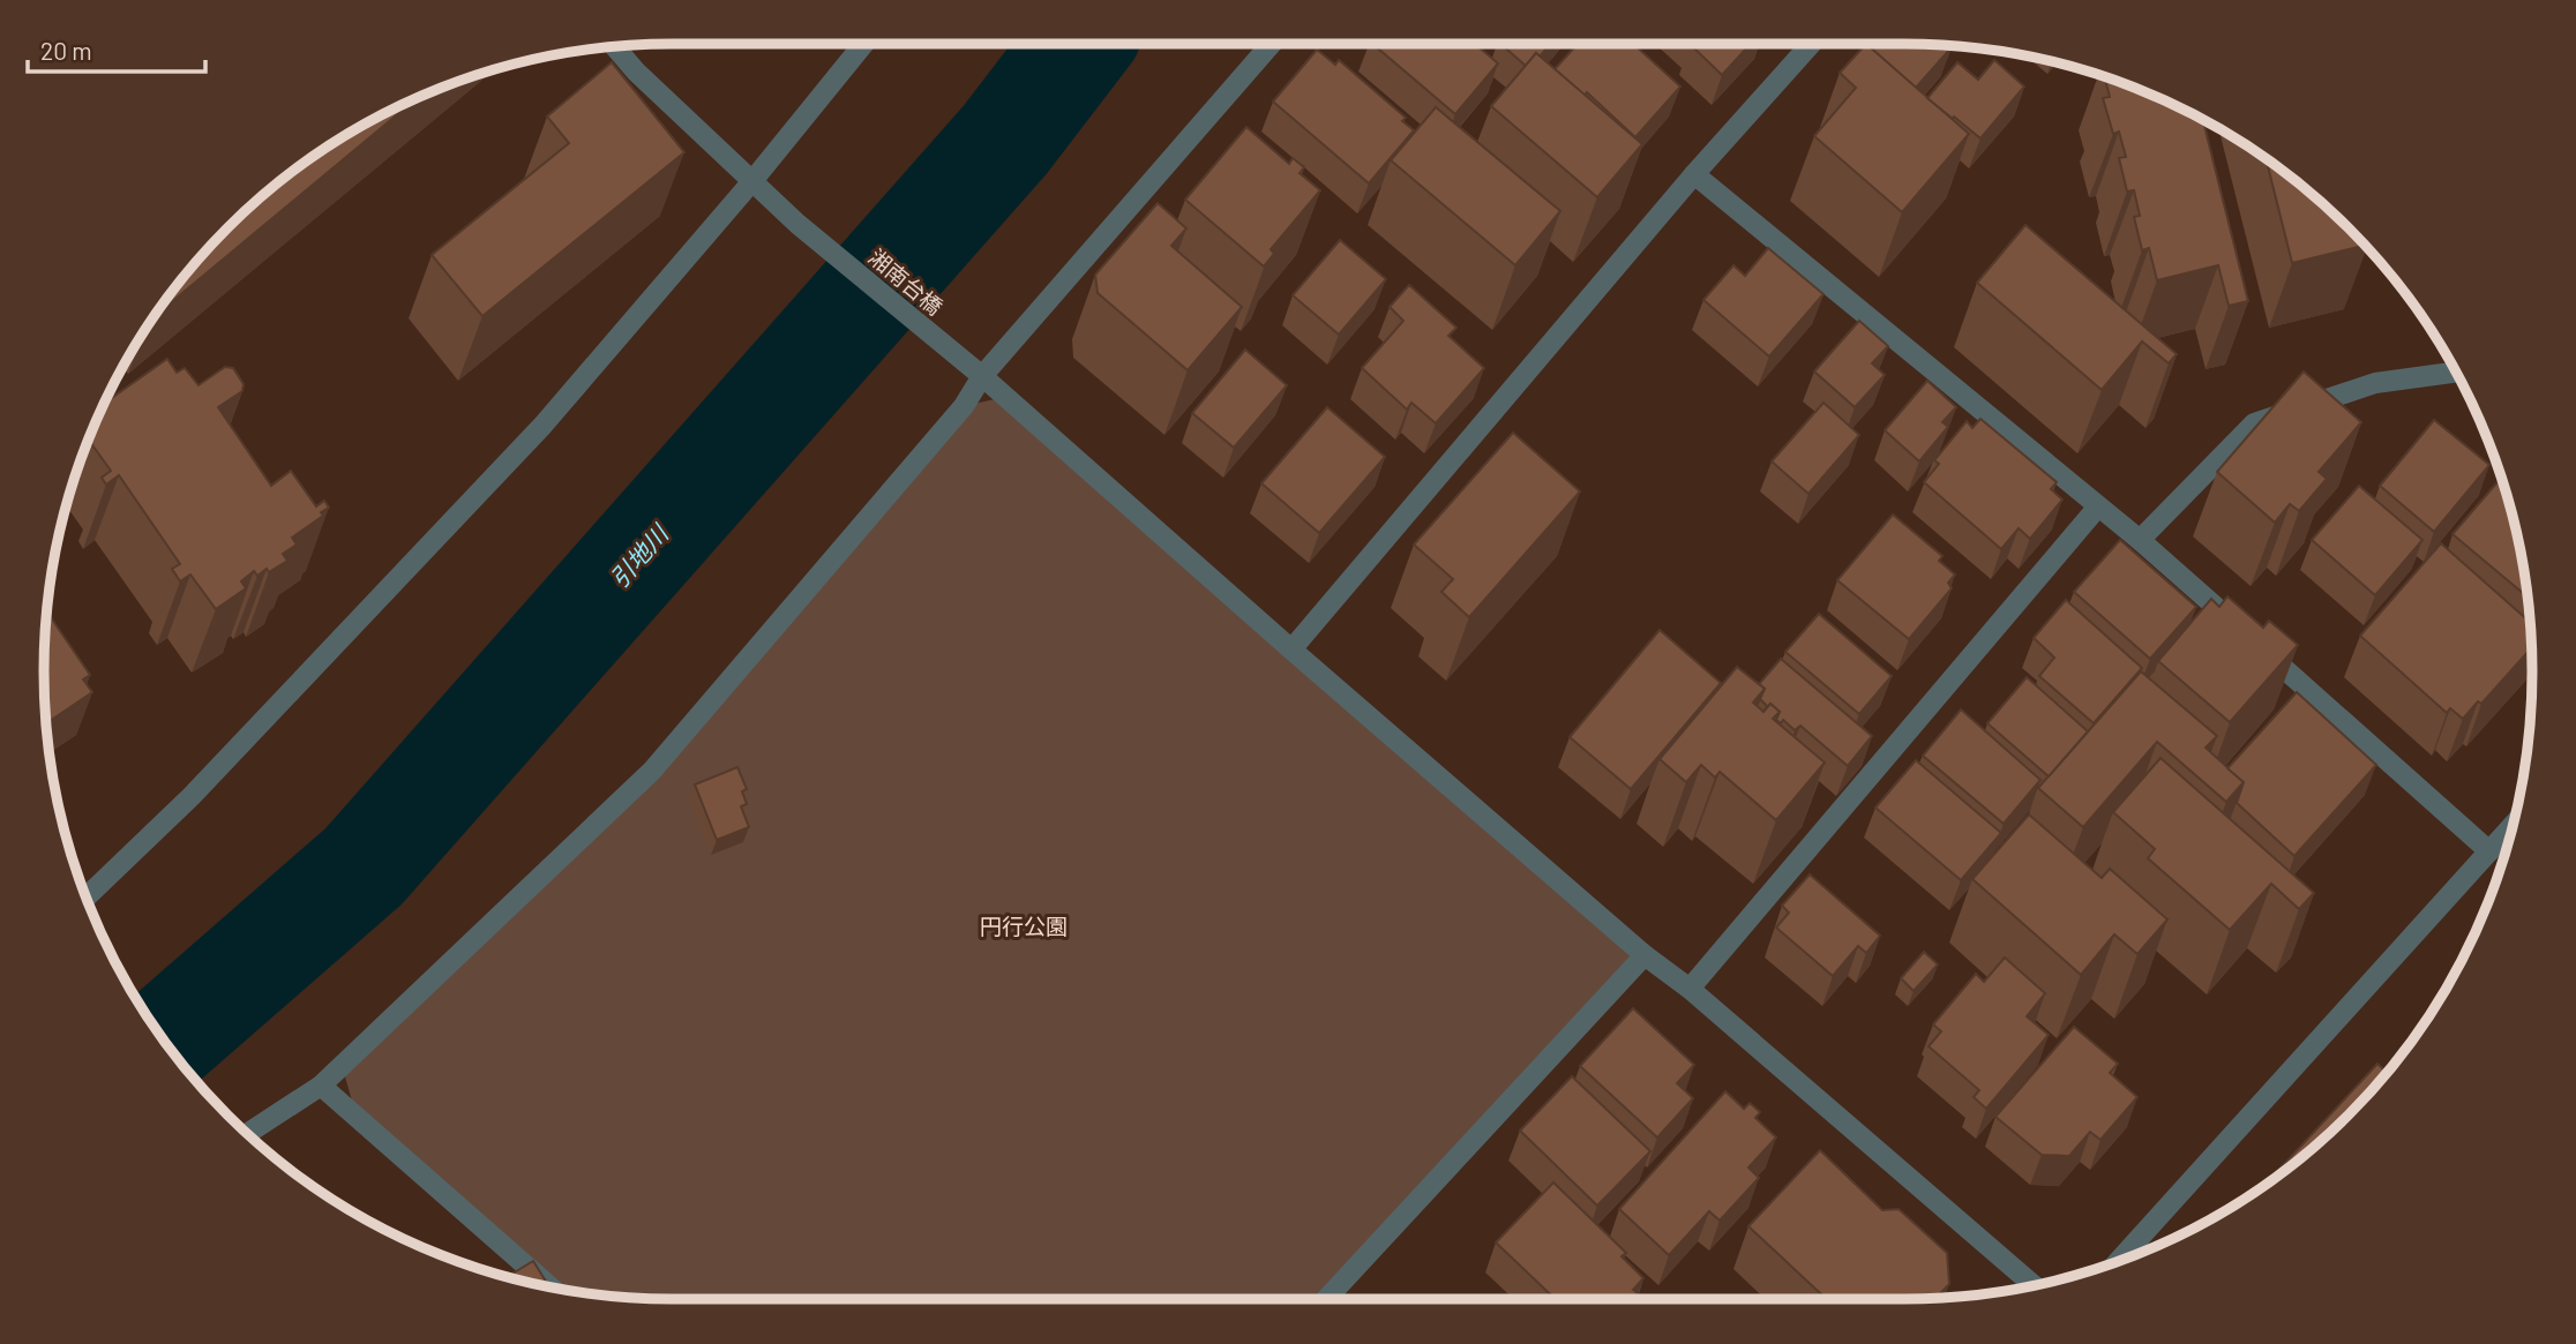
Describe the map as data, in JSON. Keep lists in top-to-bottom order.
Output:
{
  "streets": {
    "street": ["湘南台橋"]
  },
  "water": ["引地川"],
  "parks": ["円行公園"],
  "scale_bar": "20 m"
}
